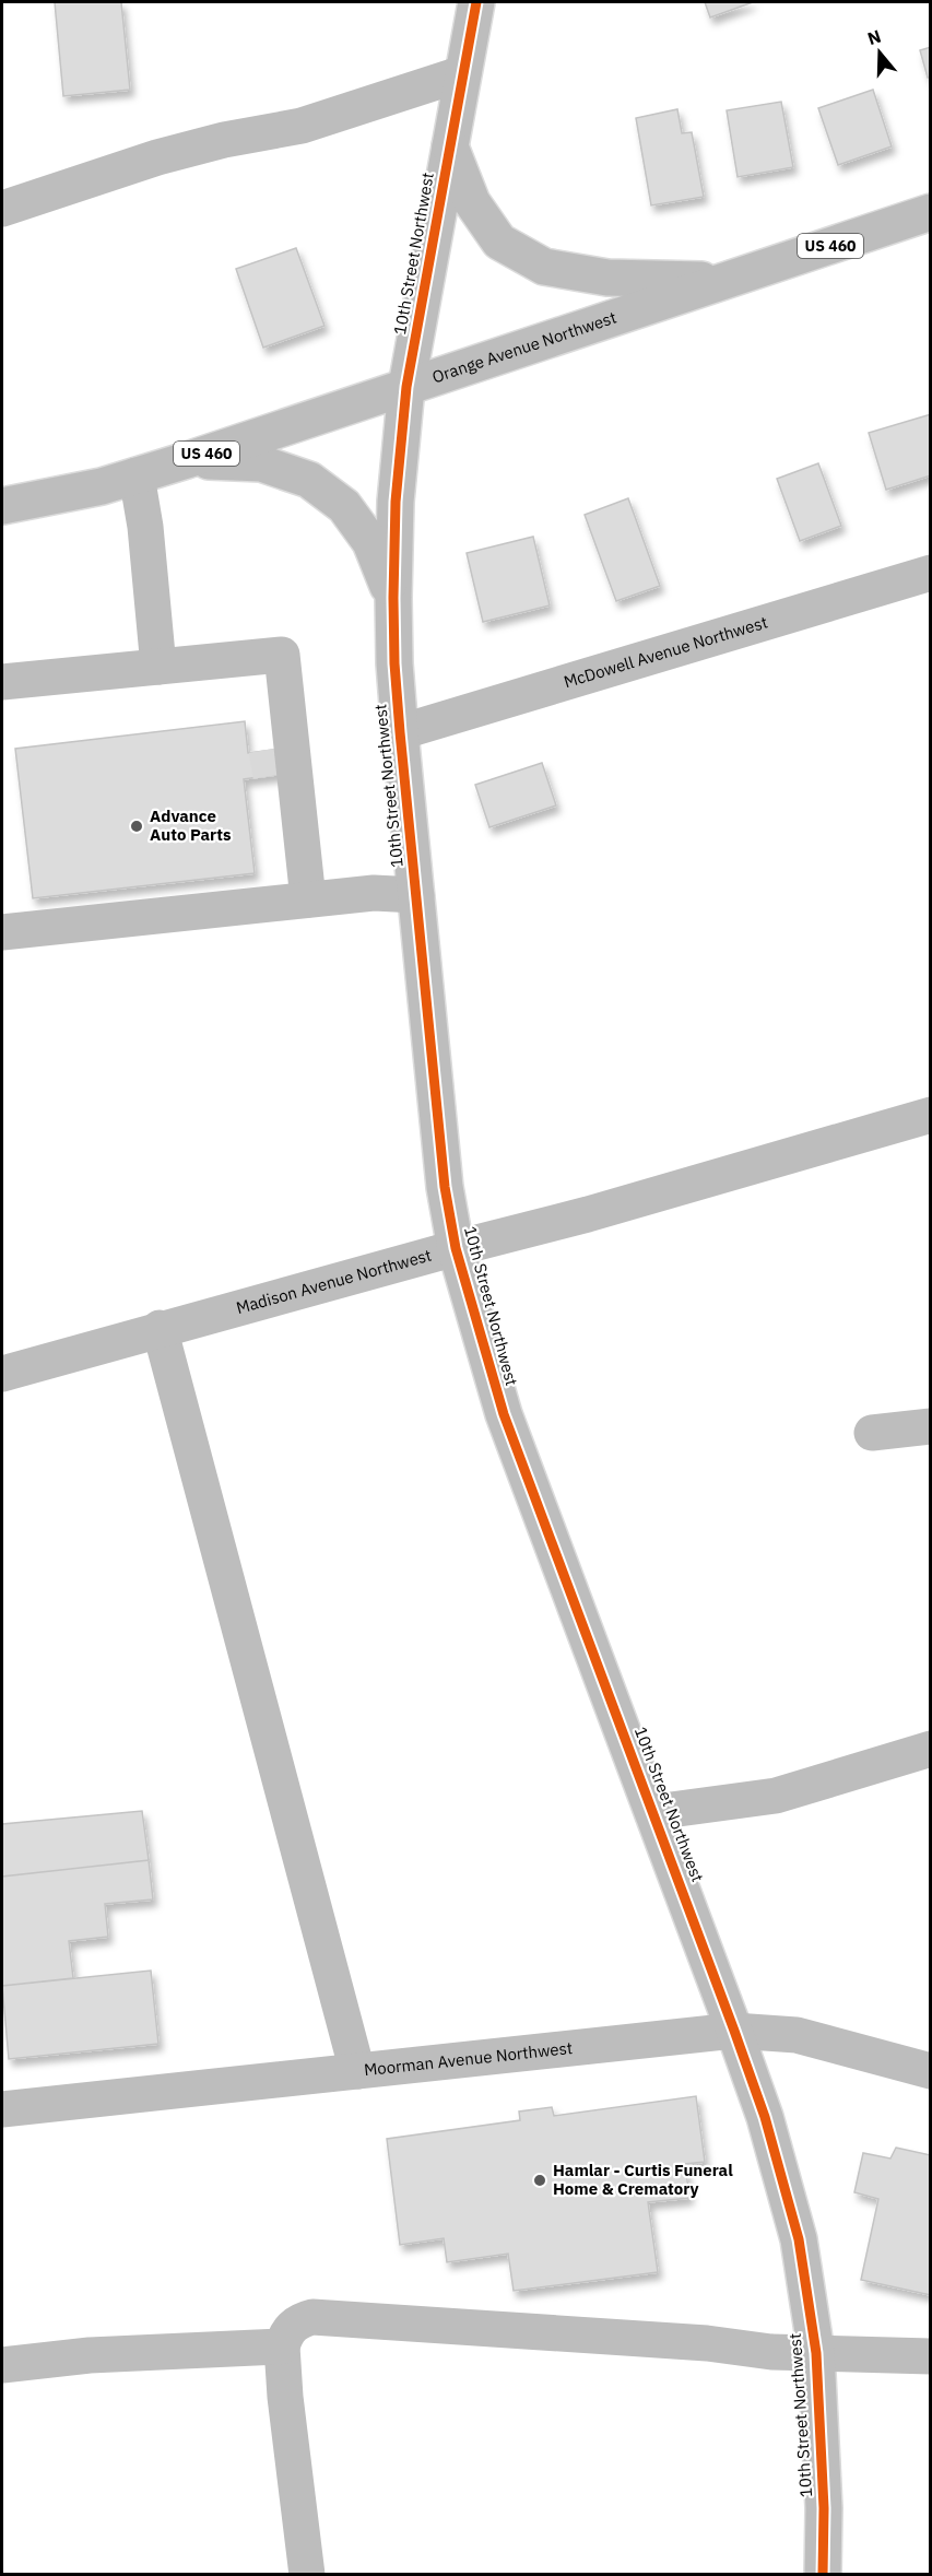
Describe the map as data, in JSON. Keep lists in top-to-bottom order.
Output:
{
  "streets": {
    "main road": [
      "US 460",
      "10th Street Northwest",
      "Orange Avenue Northwest",
      "McDowell Avenue Northwest",
      "Madison Avenue Northwest",
      "Moorman Avenue Northwest"
    ]
  },
  "crossings": [
    ["10th Street Northwest", "Orange Avenue Northwest"],
    ["10th Street Northwest", "McDowell Avenue Northwest"],
    ["10th Street Northwest", "Madison Avenue Northwest"],
    ["10th Street Northwest", "Moorman Avenue Northwest"]
  ],
  "places": ["Advance Auto Parts", "Hamlar - Curtis Funeral Home & Crematory"],
  "north": "top"
}
